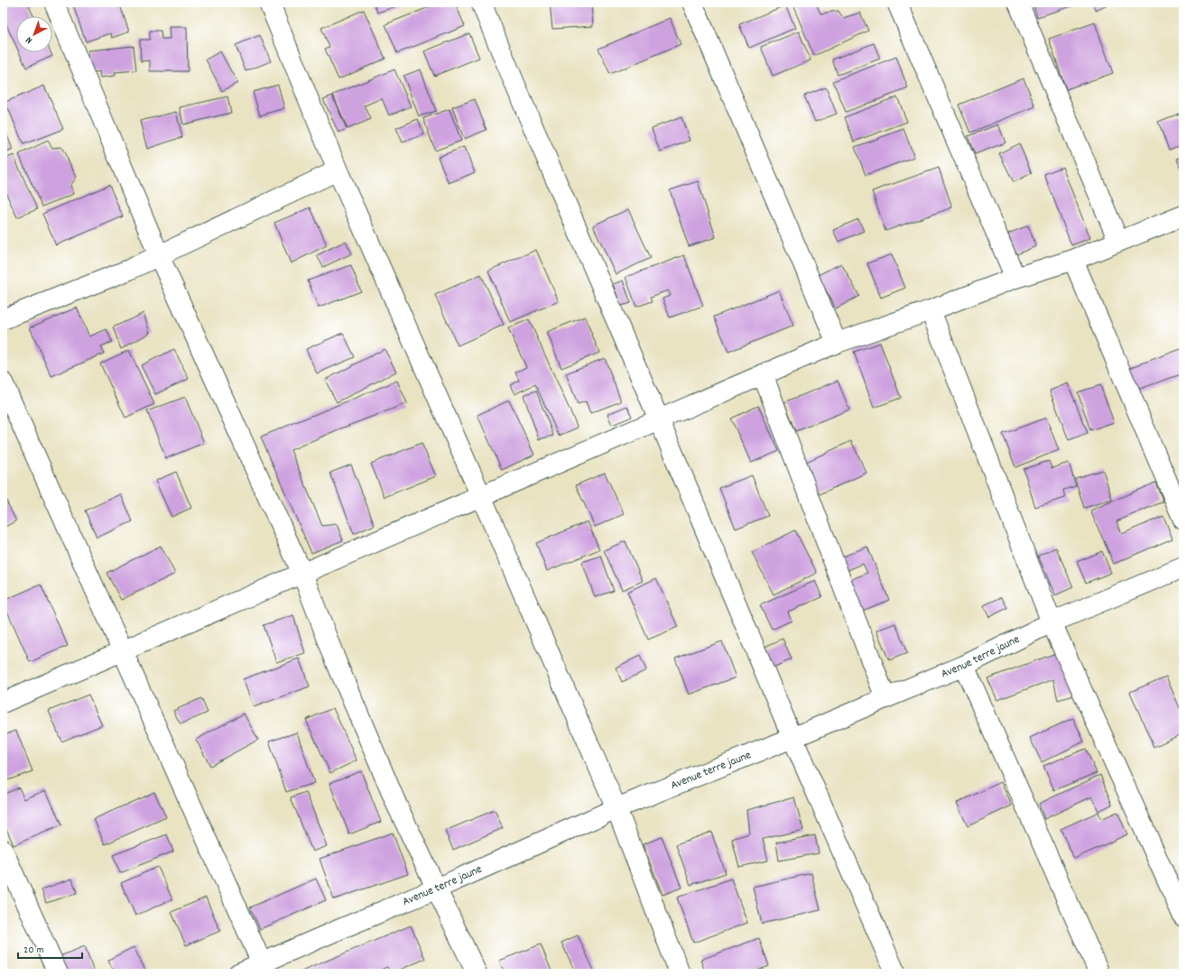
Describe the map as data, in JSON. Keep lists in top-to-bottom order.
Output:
{
  "streets": {
    "street": ["Avenue terre jaune"]
  },
  "scale_bar": "20 m",
  "north": "bottom left"
}
